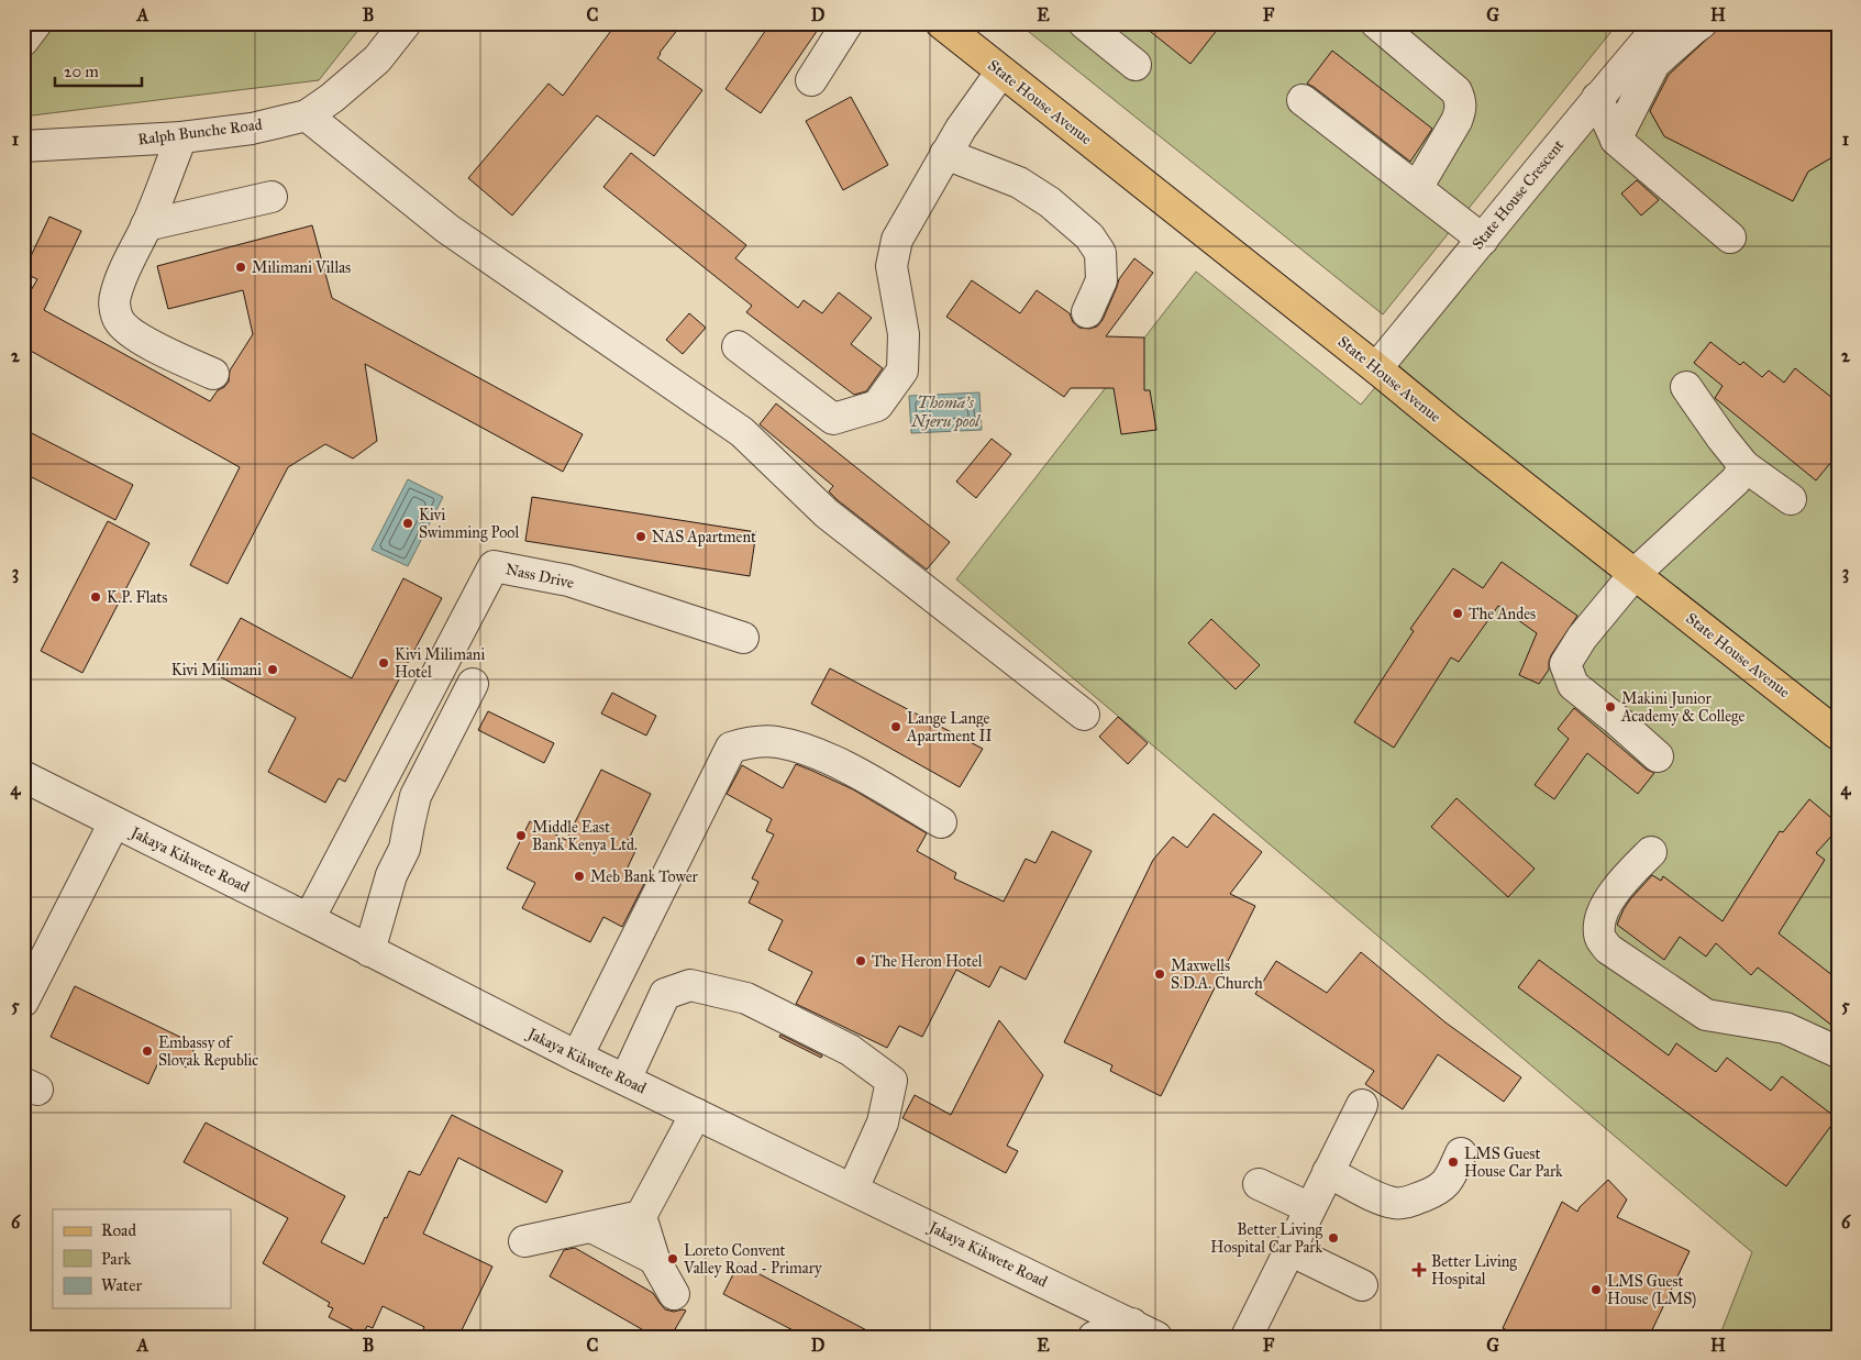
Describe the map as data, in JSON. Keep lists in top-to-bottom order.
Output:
{
  "streets": {
    "main road": ["State House Avenue"],
    "street": [
      "Ralph Bunche Road",
      "State House Crescent",
      "Nass Drive",
      "Jakaya Kikwete Road"
    ]
  },
  "crossings": [
    ["State House Avenue", "State House Crescent"],
    ["Nass Drive", "Jakaya Kikwete Road"]
  ],
  "water": ["Thoma's Njeru pool"],
  "places": {
    "other": [
      "Milimani Villas",
      "Kivi Swimming Pool",
      "NAS Apartment",
      "K.P. Flats",
      "The Andes",
      "Kivi Milimani Hotel",
      "Kivi Milimani",
      "Makini Junior Academy & College",
      "Lange Lange Apartment II",
      "Middle East Bank Kenya Ltd.",
      "Meb Bank Tower",
      "The Heron Hotel",
      "Maxwells S.D.A. Church",
      "Embassy of Slovak Republic",
      "LMS Guest House Car Park",
      "Better Living Hospital Car Park",
      "Loreto Convent Valley Road - Primary",
      "LMS Guest House (LMS)"
    ],
    "health": ["Better Living Hospital"]
  },
  "legend": ["Road", "Park", "Water"],
  "scale_bar": "20 m",
  "grid": {
    "columns": [
      "A",
      "B",
      "C",
      "D",
      "E",
      "F",
      "G",
      "H"
    ],
    "rows": [
      "1",
      "2",
      "3",
      "4",
      "5",
      "6"
    ]
  }
}
